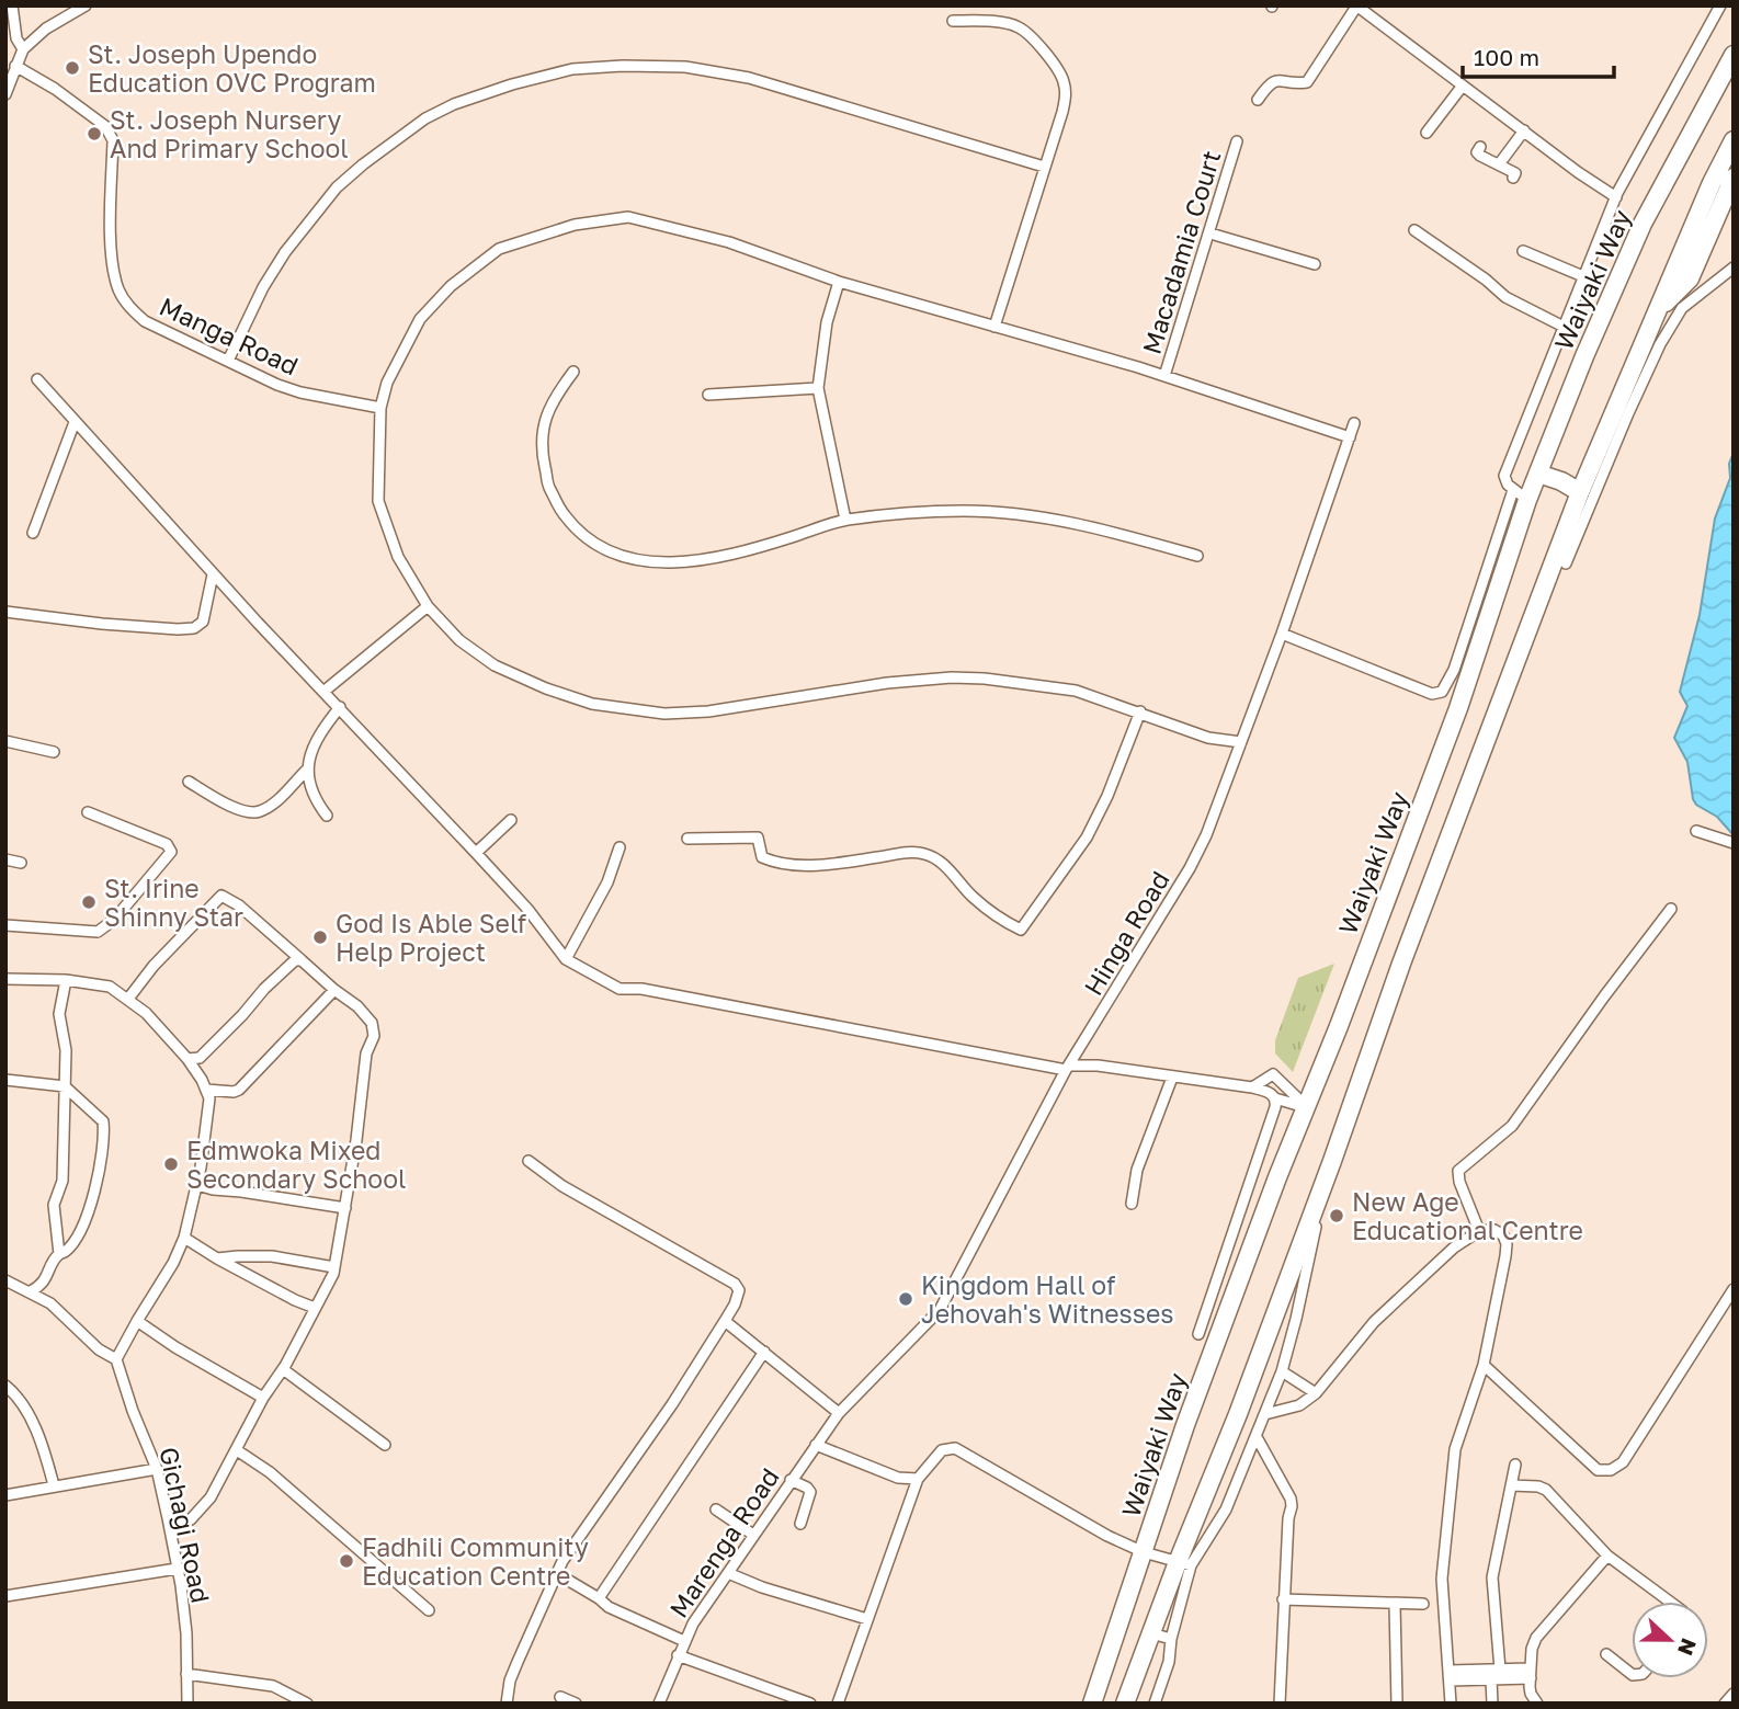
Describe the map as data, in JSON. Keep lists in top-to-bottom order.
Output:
{
  "streets": {
    "highway": ["Waiyaki Way"],
    "street": [
      "Macadamia Court",
      "Manga Road",
      "Hinga Road",
      "Gichagi Road",
      "Marenga Road"
    ]
  },
  "crossings": [
    ["Hinga Road", "Marenga Road"]
  ],
  "places": [
    "St. Joseph Upendo Education OVC Program",
    "St. Joseph Nursery And Primary School",
    "St. Irine Shinny Star",
    "God Is Able Self Help Project",
    "Edmwoka Mixed Secondary School",
    "New Age Educational Centre",
    "Kingdom Hall of Jehovah's Witnesses",
    "Fadhili Community Education Centre"
  ],
  "scale_bar": "100 m",
  "north": "right"
}
